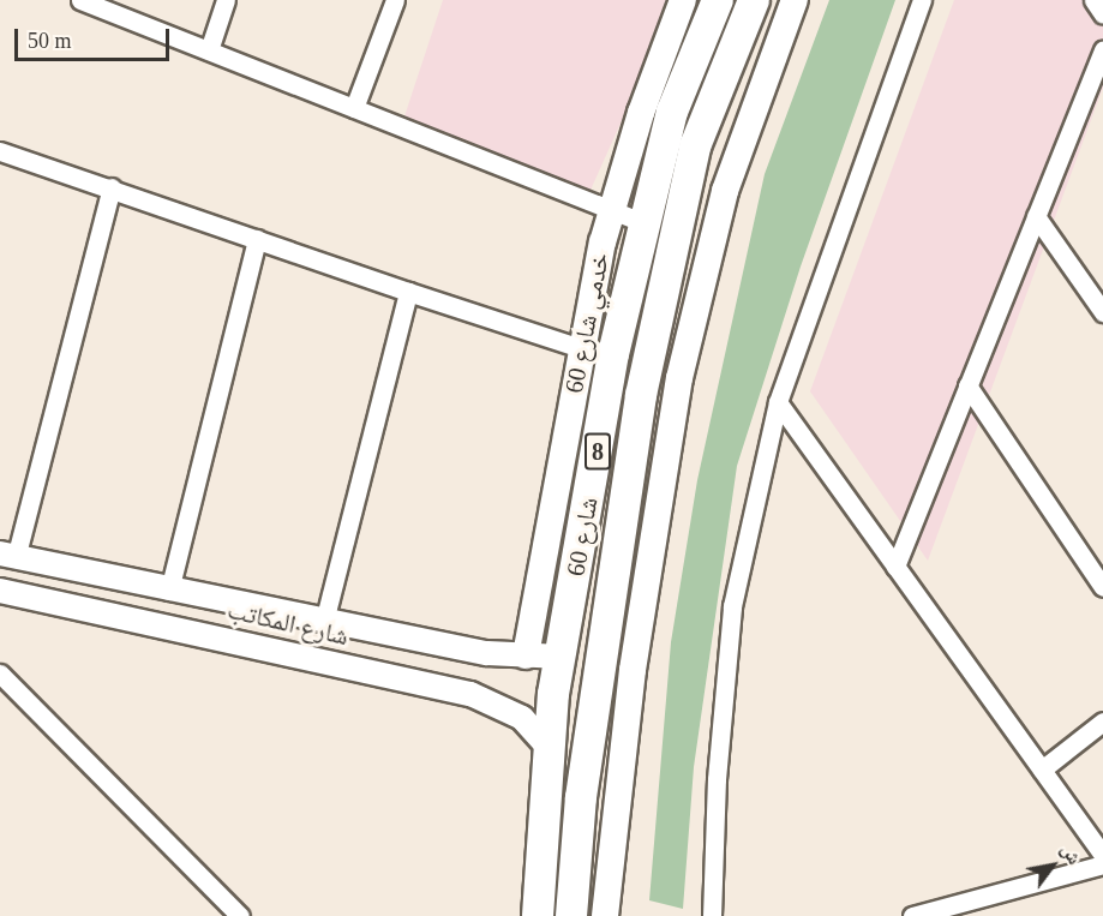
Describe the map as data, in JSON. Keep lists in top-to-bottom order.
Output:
{
  "streets": {
    "highway": ["8", "شارع 60"],
    "main road": ["خدمي شارع 60"],
    "street": ["شارع المکاتب"]
  },
  "crossings": [
    ["خدمي شارع 60", "شارع المکاتب"],
    ["شارع 60", "شارع المکاتب"]
  ],
  "scale_bar": "50 m",
  "north": "top right"
}
